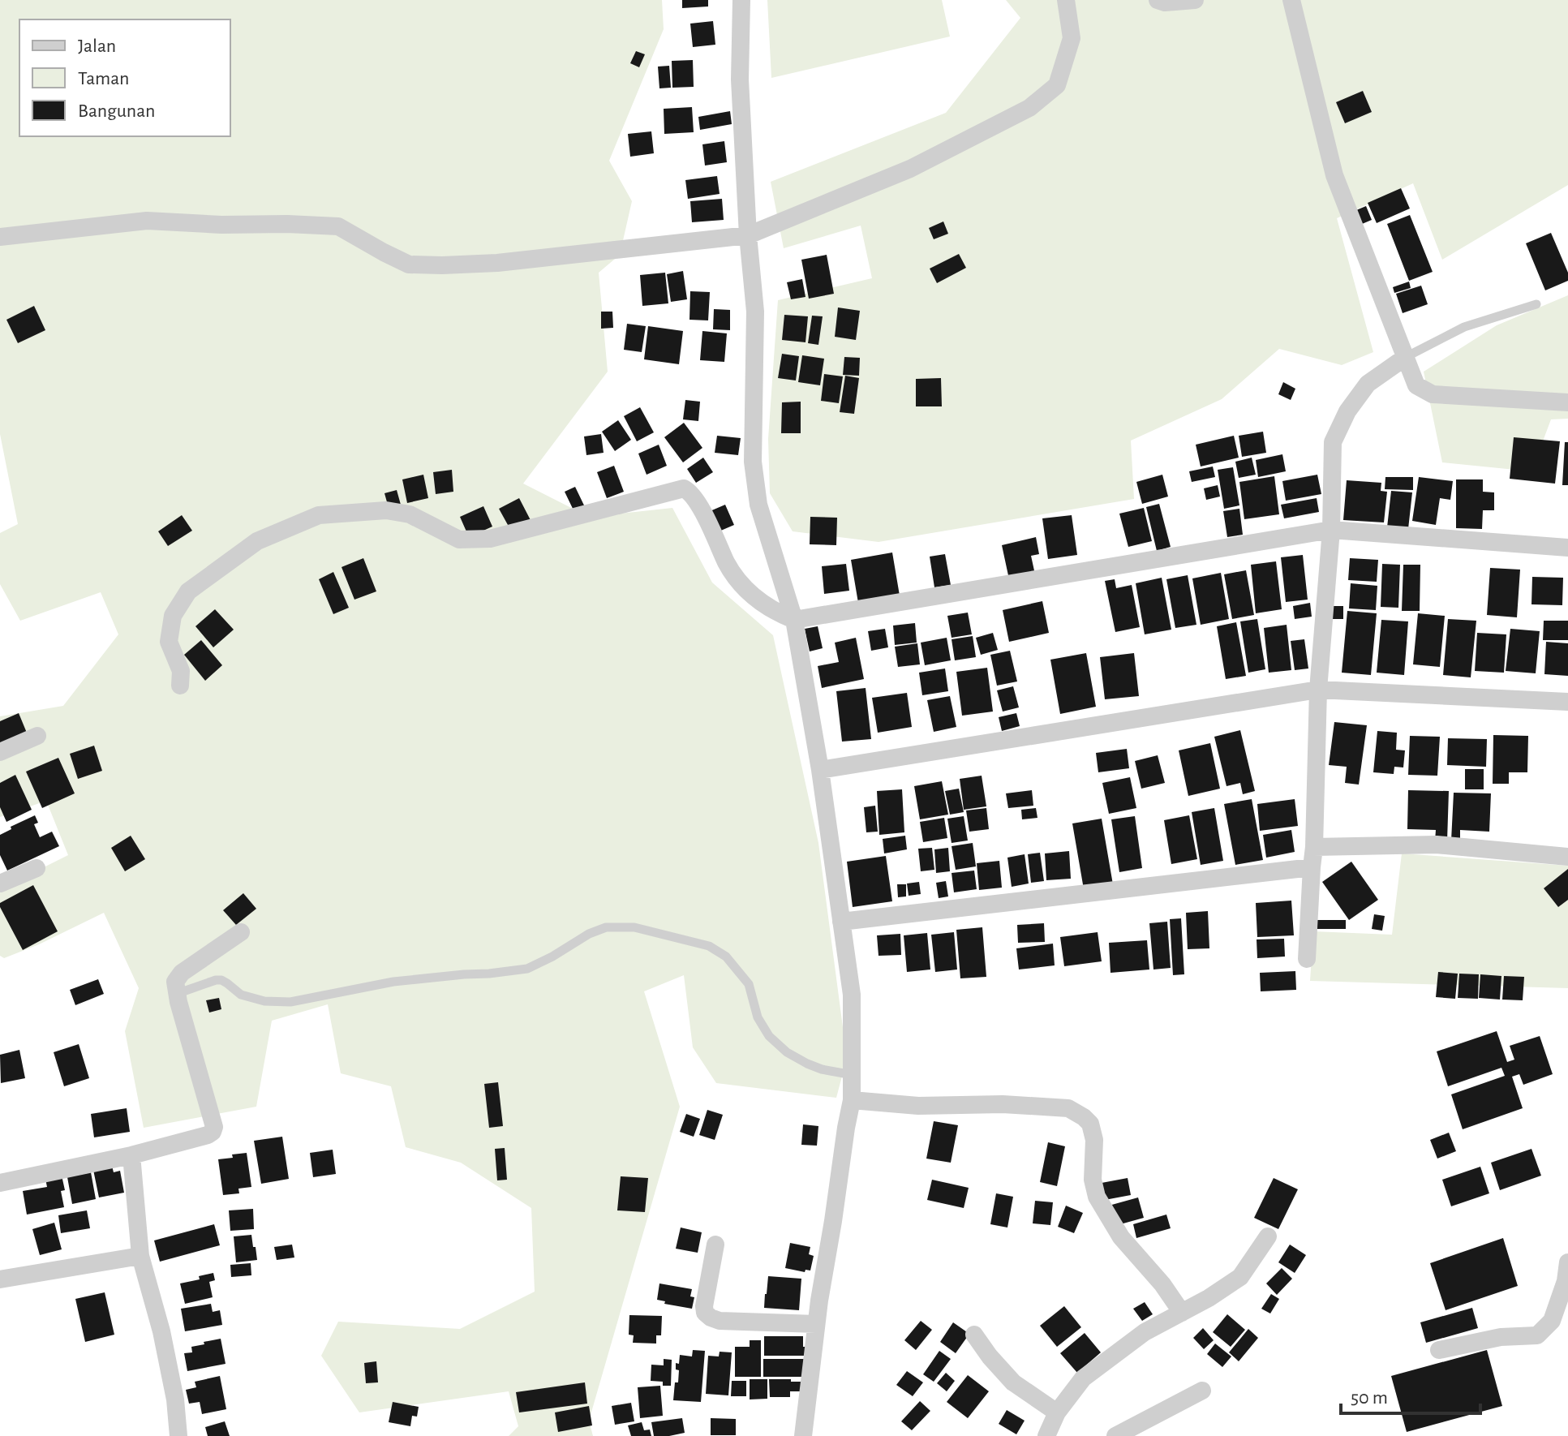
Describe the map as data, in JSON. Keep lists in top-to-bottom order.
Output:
{
  "legend": ["Jalan", "Taman", "Bangunan"],
  "scale_bar": "50 m"
}
